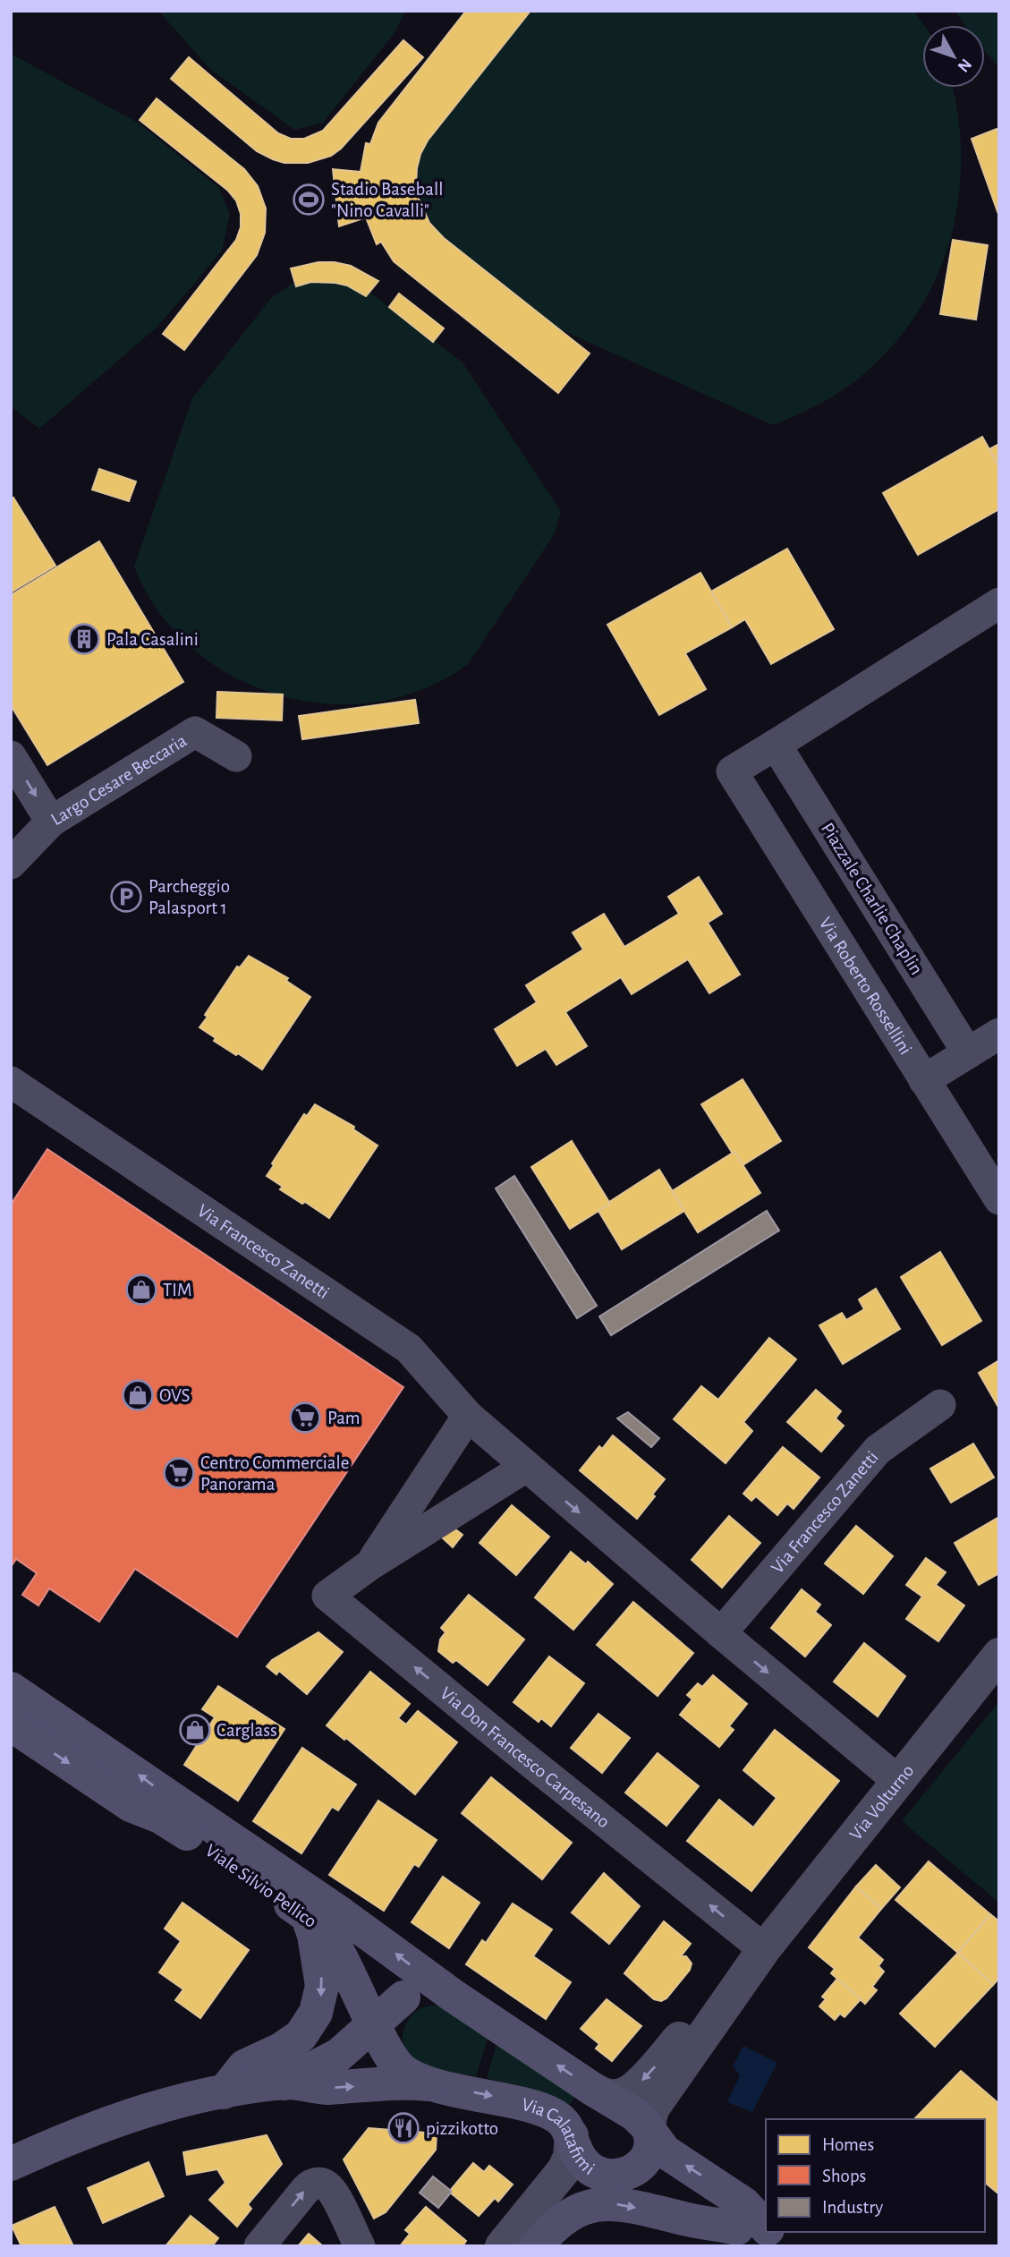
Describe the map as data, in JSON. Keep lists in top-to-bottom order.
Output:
{
  "streets": {
    "main road": ["Viale Silvio Pellico", "Via Calatafimi"],
    "street": [
      "Largo Cesare Beccaria",
      "Piazzale Charlie Chaplin",
      "Via Roberto Rossellini",
      "Via Francesco Zanetti",
      "Via Don Francesco Carpesano",
      "Via Volturno"
    ]
  },
  "crossings": [
    ["Piazzale Charlie Chaplin", "Via Roberto Rossellini"],
    ["Via Francesco Zanetti", "Via Volturno"],
    ["Via Don Francesco Carpesano", "Via Volturno"],
    ["Via Volturno", "Viale Silvio Pellico"],
    ["Via Volturno", "Via Calatafimi"],
    ["Viale Silvio Pellico", "Via Calatafimi"]
  ],
  "one_way": ["Via Don Francesco Carpesano"],
  "places": {
    "sports": ["Stadio Baseball \"Nino Cavalli\""],
    "building": ["Pala Casalini"],
    "parking": ["Parcheggio Palasport 1"],
    "shop": ["TIM", "OVS", "Carglass"],
    "supermarket": ["Pam", "Centro Commerciale Panorama"],
    "restaurant": ["pizzikotto"]
  },
  "legend": ["Homes", "Shops", "Industry"],
  "north": "bottom right"
}
